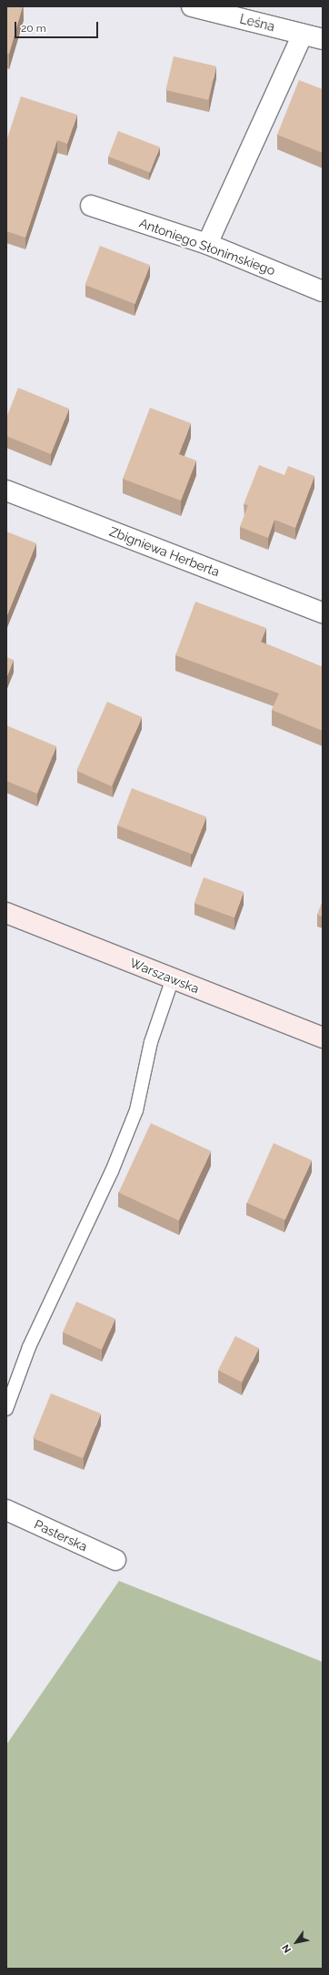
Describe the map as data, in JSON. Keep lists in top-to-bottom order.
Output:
{
  "streets": {
    "street": [
      "Leśna",
      "Antoniego Słonimskiego",
      "Zbigniewa Herberta",
      "Warszawska",
      "Pasterska"
    ]
  },
  "scale_bar": "20 m",
  "north": "bottom left"
}
